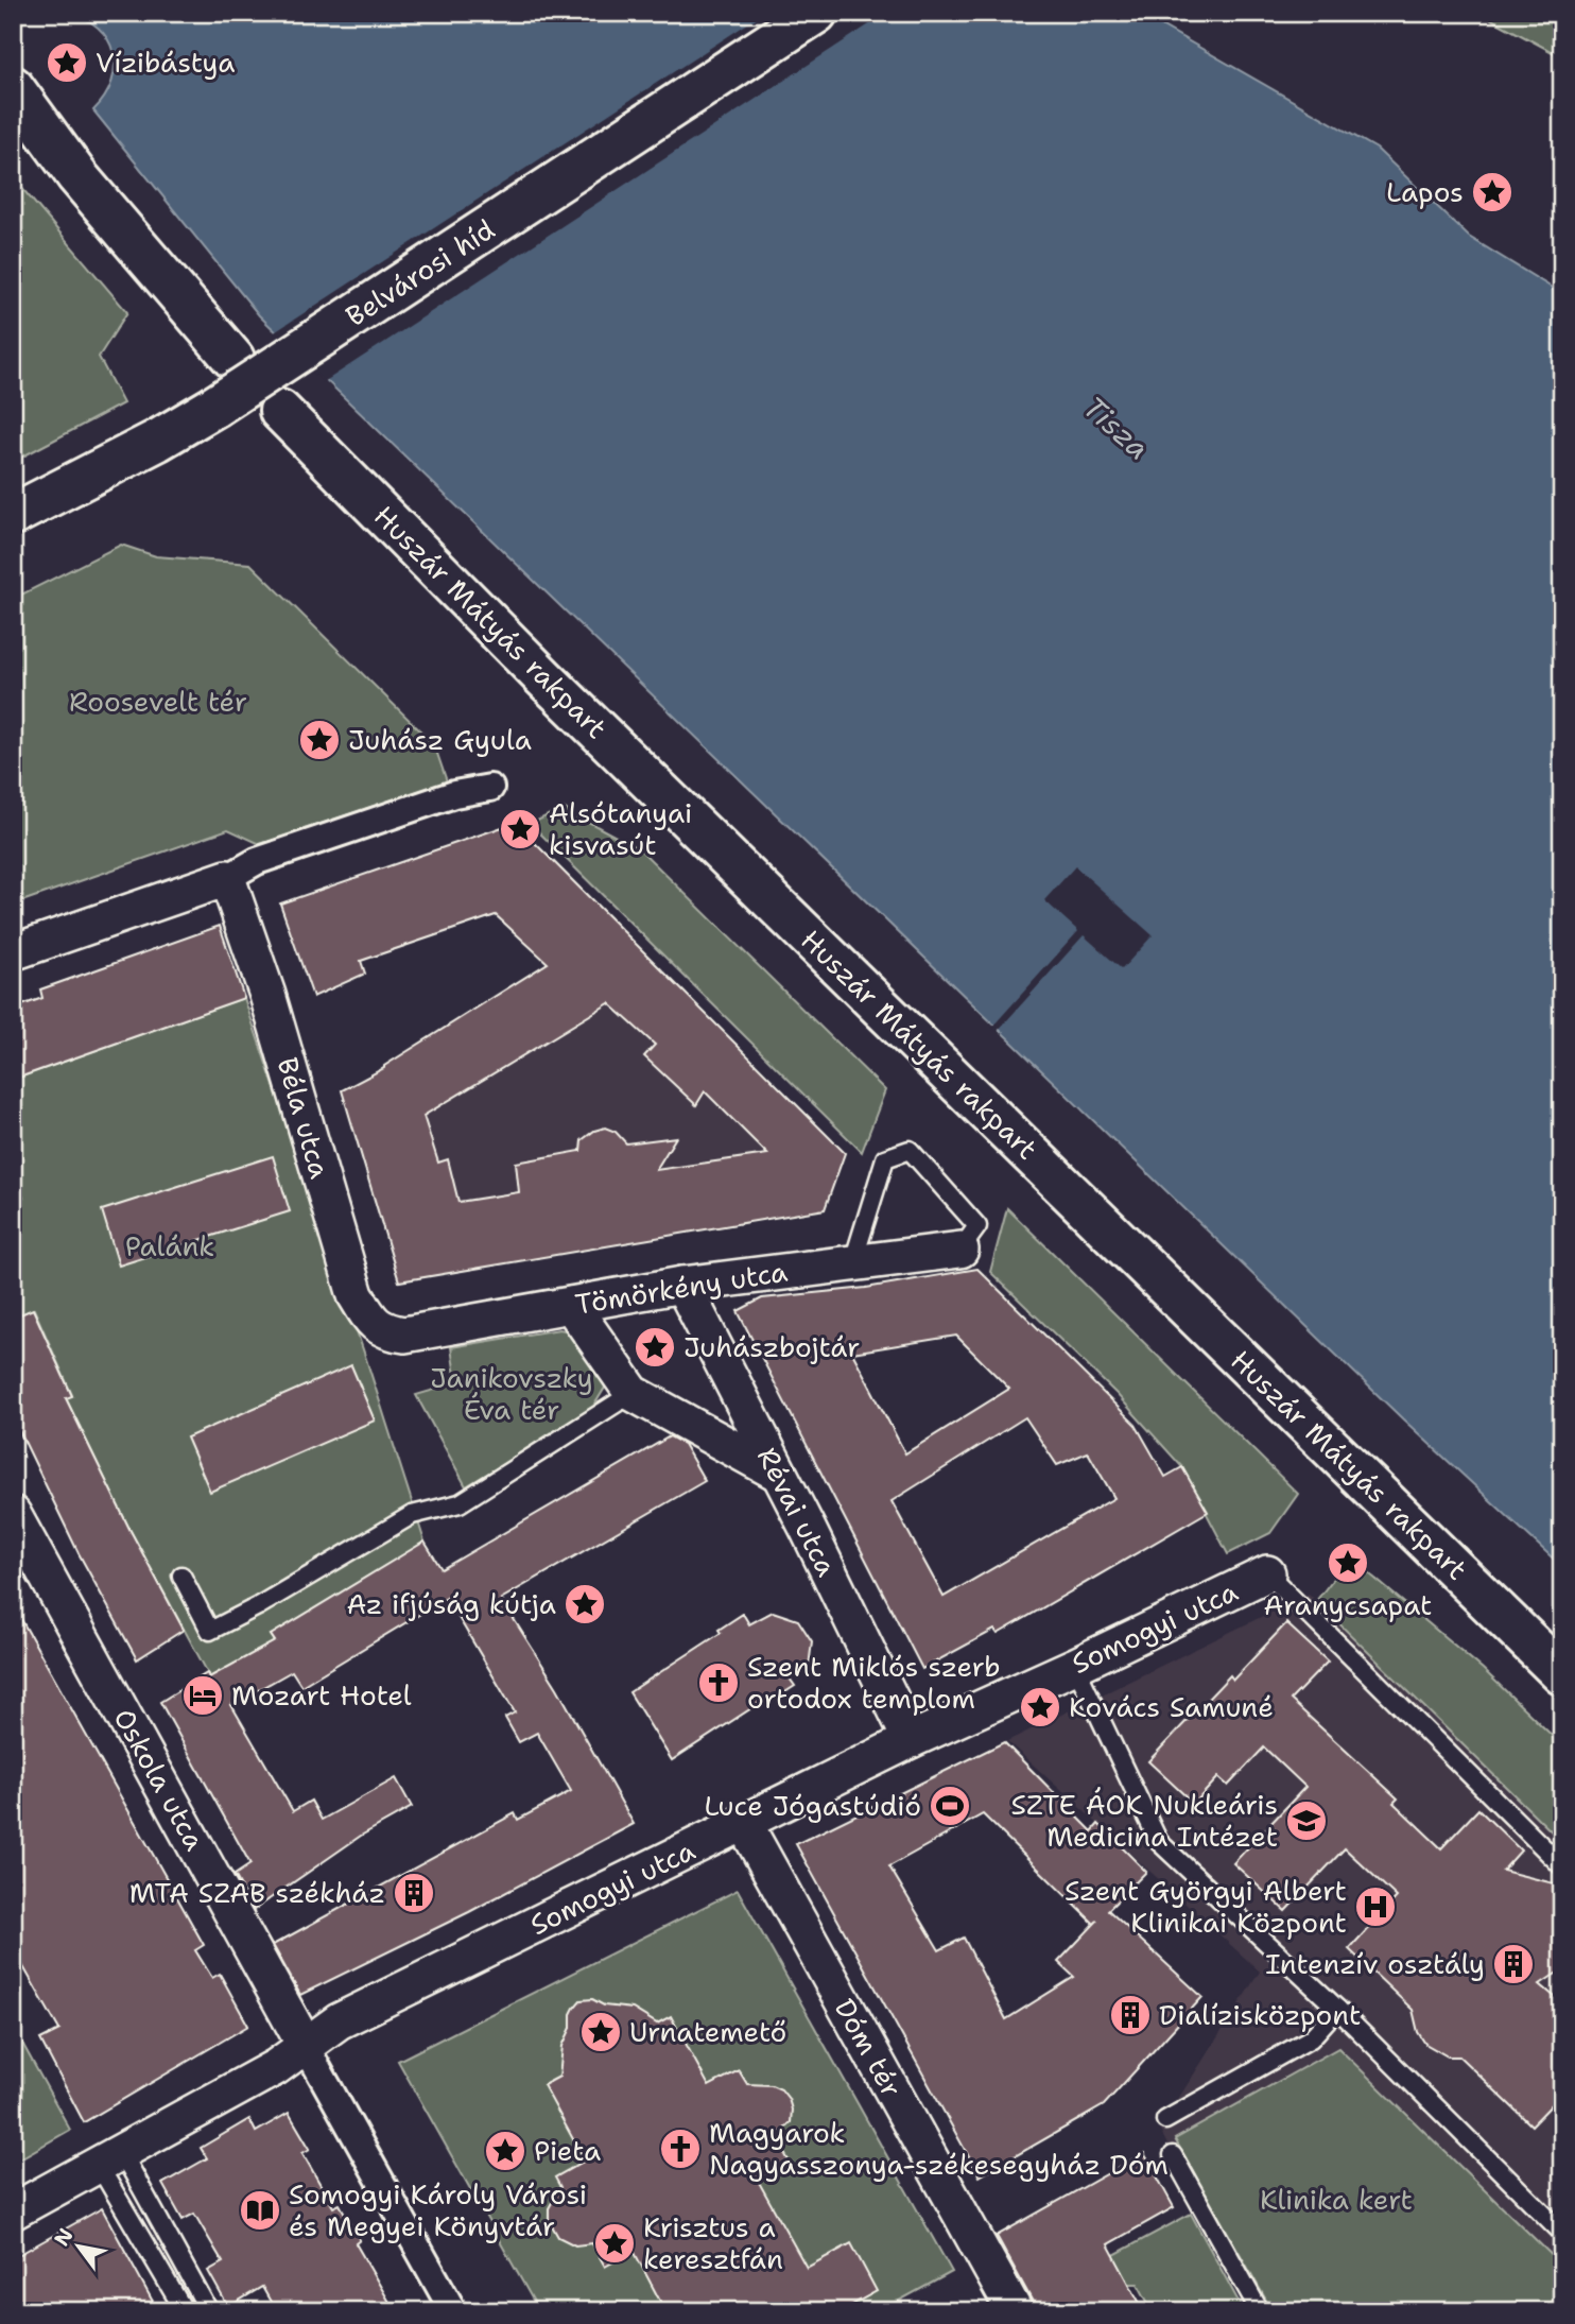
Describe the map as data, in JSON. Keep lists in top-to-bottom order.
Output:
{
  "streets": {
    "street": [
      "Belvárosi híd",
      "Huszár Mátyás rakpart",
      "Béla utca",
      "Tömörkény utca",
      "Révai utca",
      "Somogyi utca",
      "Oskola utca",
      "Dóm tér"
    ]
  },
  "crossings": [
    ["Béla utca", "Tömörkény utca"],
    ["Tömörkény utca", "Révai utca"],
    ["Révai utca", "Somogyi utca"],
    ["Somogyi utca", "Oskola utca"],
    ["Somogyi utca", "Dóm tér"]
  ],
  "water": ["Tisza"],
  "parks": [
    "Roosevelt tér",
    "Palánk",
    "Janikovszky Éva tér",
    "Klinika kert"
  ],
  "places": {
    "place": [
      "Vízibástya",
      "Lapos",
      "Juhász Gyula",
      "Alsótanyai kisvasút",
      "Juhászbojtár",
      "Aranycsapat",
      "Az ifjúság kútja",
      "Kovács Samuné",
      "Urnatemető",
      "Pieta",
      "Krisztus a keresztfán"
    ],
    "church": ["Szent Miklós szerb ortodox templom", "Magyarok Nagyasszonya-székesegyház Dóm"],
    "hotel": ["Mozart Hotel"],
    "sports": ["Luce Jógastúdió"],
    "school or university": ["SZTE ÁOK Nukleáris Medicina Intézet"],
    "building": ["MTA SZAB székház", "Intenzív osztály", "Dialízisközpont"],
    "hospital": ["Szent Györgyi Albert Klinikai Központ"],
    "library": ["Somogyi Károly Városi és Megyei Könyvtár"]
  },
  "north": "top left"
}
